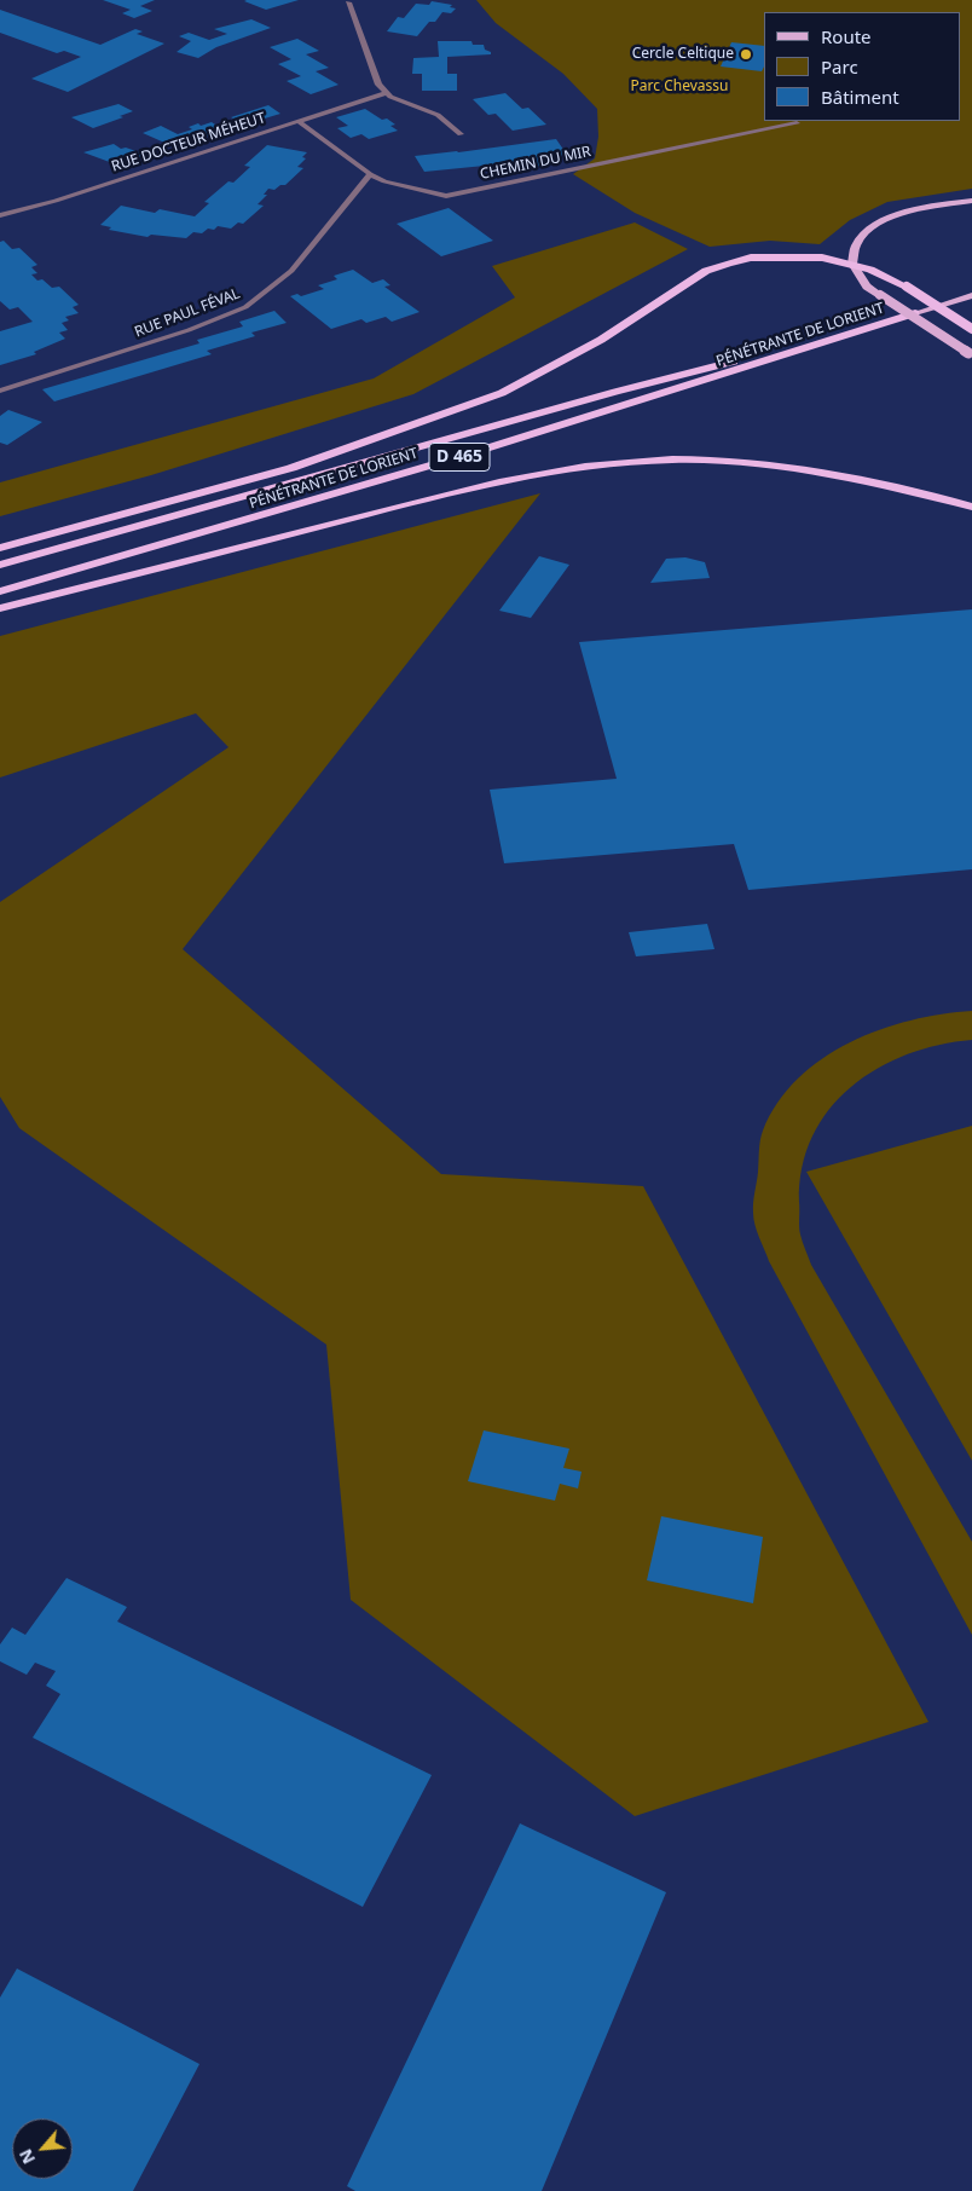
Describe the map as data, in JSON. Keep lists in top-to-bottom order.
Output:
{
  "streets": {
    "highway": ["PÉNÉTRANTE DE LORIENT", "D 465"],
    "street": ["RUE DOCTEUR MÉHEUT", "CHEMIN DU MIR", "RUE PAUL FÉVAL"]
  },
  "crossings": [
    ["RUE DOCTEUR MÉHEUT", "CHEMIN DU MIR"],
    ["CHEMIN DU MIR", "RUE PAUL FÉVAL"]
  ],
  "parks": ["Parc Chevassu"],
  "places": ["Cercle Celtique"],
  "legend": ["Route", "Parc", "Bâtiment"],
  "north": "bottom left"
}
